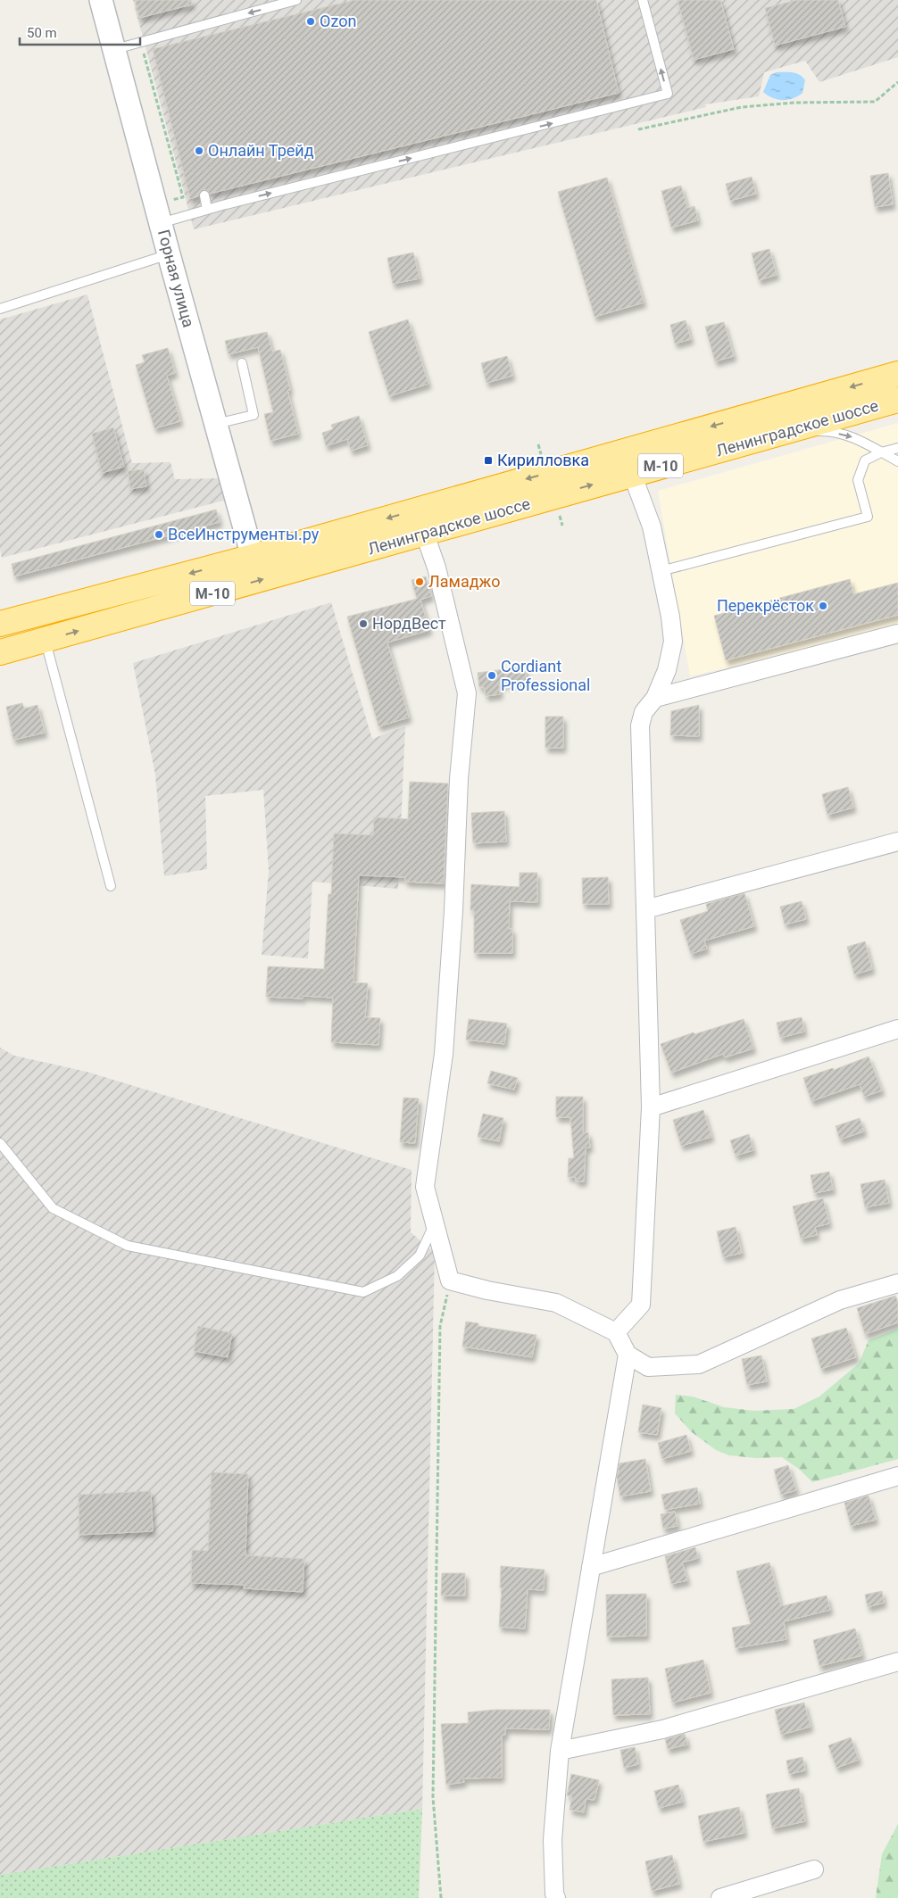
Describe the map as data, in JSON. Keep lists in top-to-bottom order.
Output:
{
  "streets": {
    "highway": ["Ленинградское шоссе", "М-10"],
    "street": ["Горная улица"]
  },
  "crossings": [
    ["Горная улица", "Ленинградское шоссе"]
  ],
  "places": {
    "other": [
      "Ozon",
      "Онлайн Трейд",
      "ВсеИнструменты.ру",
      "Ламаджо",
      "Перекрёсток",
      "НордВест",
      "Cordiant Professional"
    ],
    "transit": ["Кирилловка"]
  },
  "scale_bar": "50 m"
}
